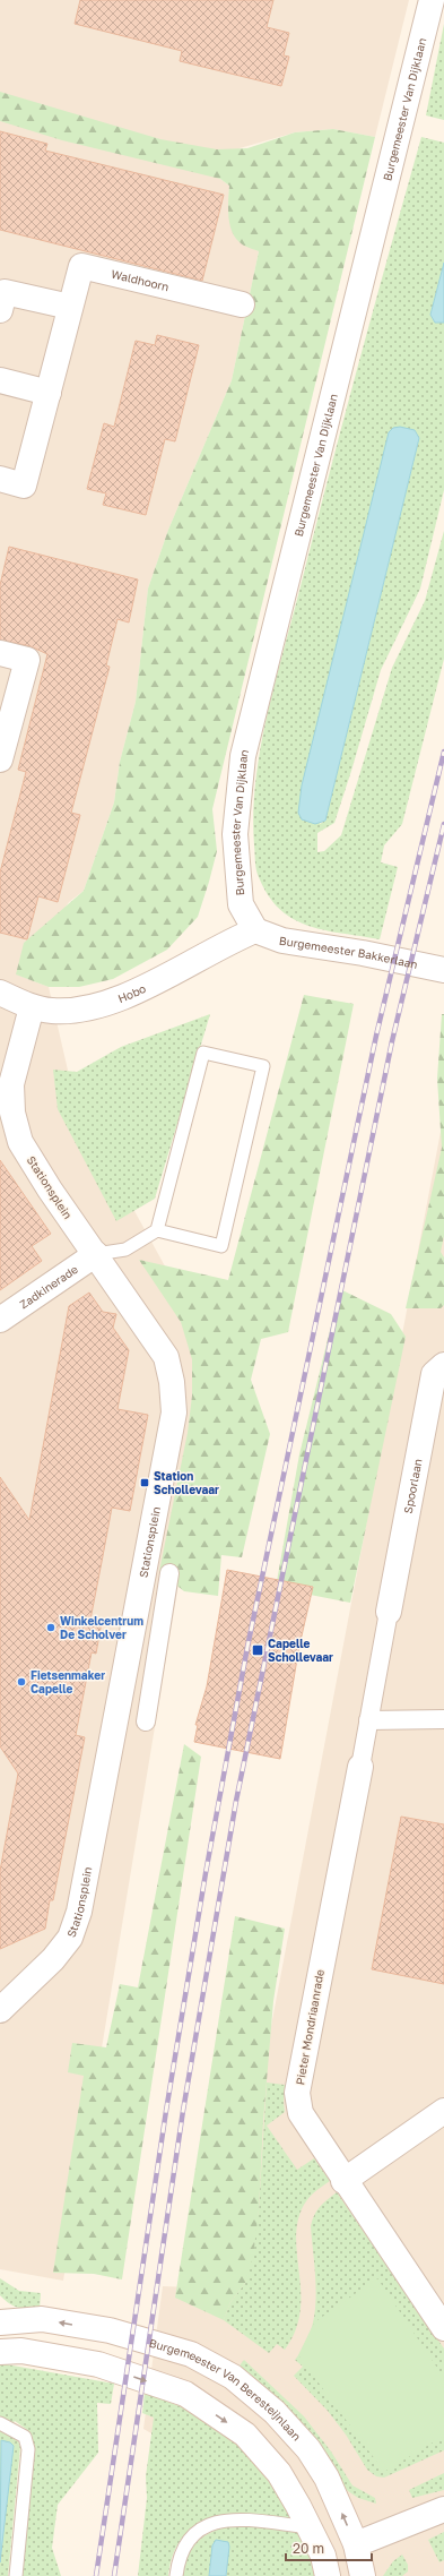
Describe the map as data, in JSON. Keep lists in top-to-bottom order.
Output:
{
  "streets": {
    "street": [
      "Burgemeester Van Dijklaan",
      "Waldhoorn",
      "Burgemeester Bakkerlaan",
      "Hobo",
      "Stationsplein",
      "Zadkinerade",
      "Spoorlaan",
      "Pieter Mondriaanrade",
      "Burgemeester Van Beresteijnlaan"
    ]
  },
  "crossings": [
    ["Burgemeester Van Dijklaan", "Burgemeester Bakkerlaan"],
    ["Burgemeester Van Dijklaan", "Hobo"],
    ["Burgemeester Bakkerlaan", "Hobo"],
    ["Hobo", "Stationsplein"],
    ["Stationsplein", "Zadkinerade"]
  ],
  "places": {
    "transit": ["Station Schollevaar", "Capelle Schollevaar"],
    "other": ["Winkelcentrum De Scholver", "Fietsenmaker Capelle"]
  },
  "scale_bar": "20 m"
}
